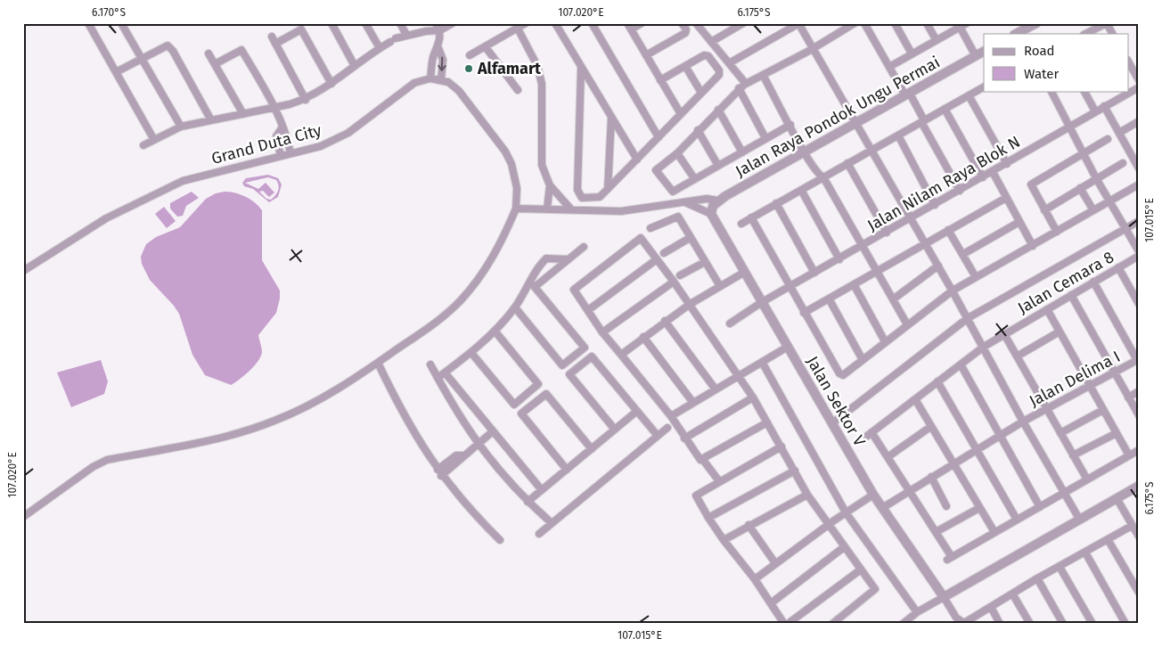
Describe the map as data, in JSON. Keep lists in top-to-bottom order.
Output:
{
  "streets": {
    "street": [
      "Jalan Raya Pondok Ungu Permai",
      "Grand Duta City",
      "Jalan Nilam Raya Blok N",
      "Jalan Cemara 8",
      "Jalan Delima I",
      "Jalan Sektor V"
    ]
  },
  "crossings": [
    ["Jalan Nilam Raya Blok N", "Jalan Sektor V"],
    ["Jalan Delima I", "Jalan Sektor V"]
  ],
  "places": ["Alfamart"],
  "legend": ["Road", "Water"],
  "coordinates": [
    "6.170°S",
    "107.020°E",
    "6.175°S",
    "107.015°E"
  ]
}
